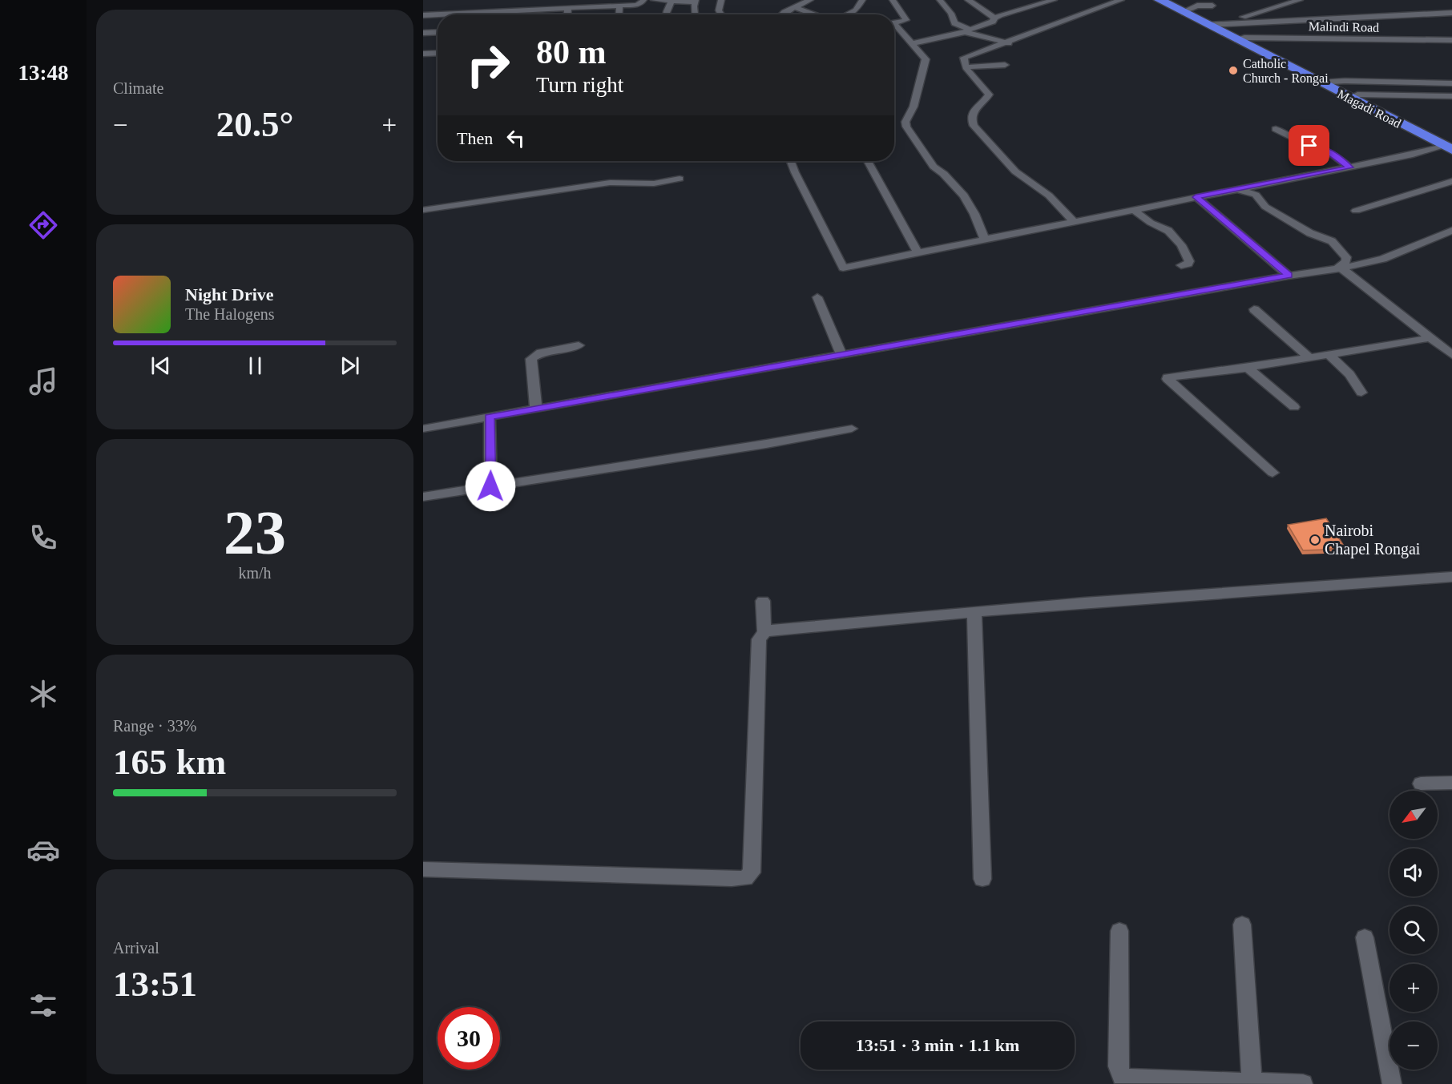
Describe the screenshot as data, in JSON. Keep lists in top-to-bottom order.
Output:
{
  "streets": {
    "highway": ["Magadi Road"],
    "street": ["Malindi Road"]
  },
  "crossings": [
    ["Malindi Road", "Magadi Road"]
  ],
  "places": ["Catholic Church - Rongai", "Nairobi Chapel Rongai"],
  "north": "bottom left",
  "page": {
    "tabs": "13:48",
    "tile": [
      "Climate",
      ["23", "km/h"],
      ["Range · 33%", "165 km"],
      ["Arrival", "13:51"]
    ],
    "turn": ["80 m", "Turn right"],
    "heat": ["−", "20.5°", "+"],
    "then": "Then",
    "song": ["Night Drive", "The Halogens"],
    "map_buttons": ["+", "−"],
    "limit": "30",
    "trip": "13:51 · 3 min · 1.1 km"
  }
}
